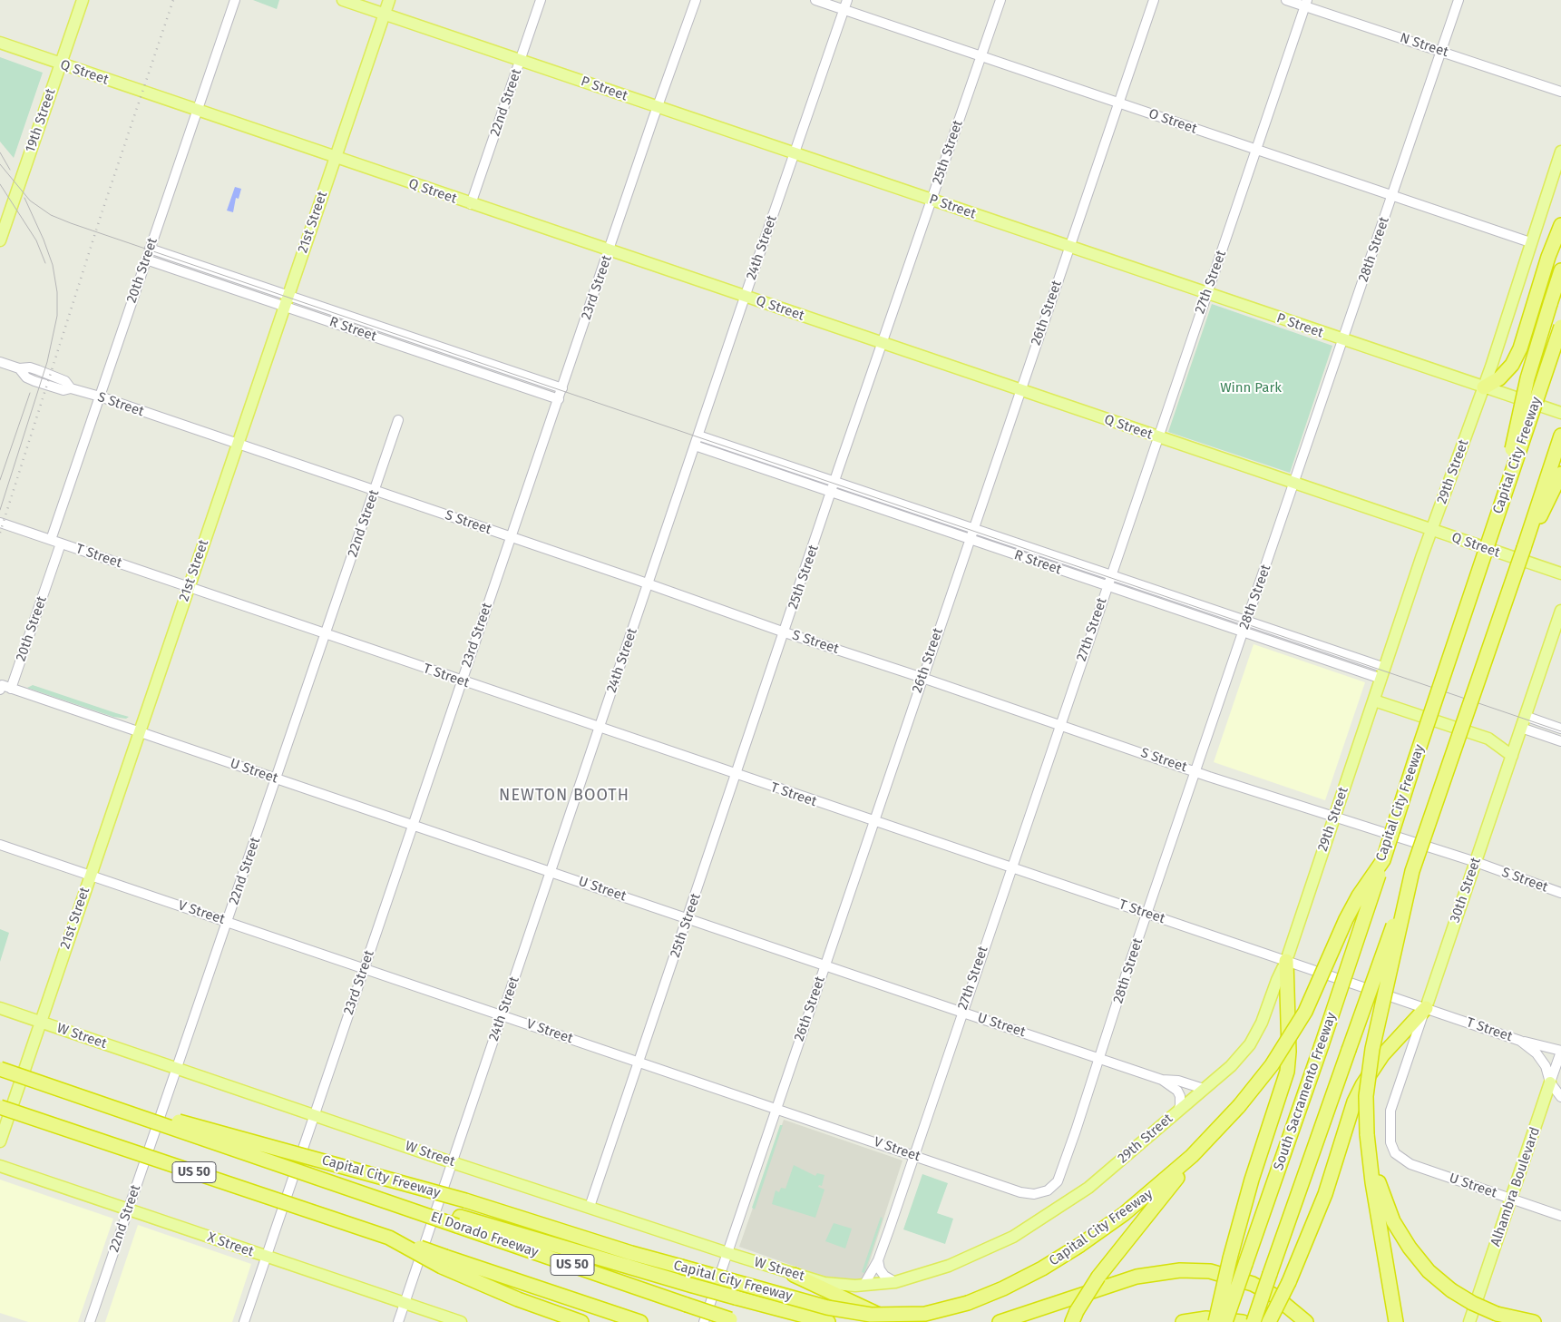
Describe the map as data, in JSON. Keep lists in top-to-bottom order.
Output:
{
  "streets": {
    "highway": [
      "Capital City Freeway",
      "South Sacramento Freeway",
      "US 50",
      "El Dorado Freeway"
    ],
    "main road": [
      "Q Street",
      "P Street",
      "19th Street",
      "21st Street",
      "29th Street",
      "30th Street",
      "W Street",
      "Alhambra Boulevard",
      "X Street"
    ],
    "street": [
      "N Street",
      "22nd Street",
      "O Street",
      "25th Street",
      "24th Street",
      "28th Street",
      "20th Street",
      "27th Street",
      "23rd Street",
      "26th Street",
      "R Street",
      "S Street",
      "T Street",
      "U Street",
      "V Street"
    ]
  },
  "crossings": [
    ["N Street", "28th Street"],
    ["N Street", "27th Street"],
    ["Q Street", "22nd Street"],
    ["Q Street", "19th Street"],
    ["Q Street", "25th Street"],
    ["Q Street", "21st Street"],
    ["Q Street", "24th Street"],
    ["Q Street", "28th Street"],
    ["Q Street", "20th Street"],
    ["Q Street", "27th Street"],
    ["Q Street", "23rd Street"],
    ["Q Street", "26th Street"],
    ["Q Street", "29th Street"],
    ["P Street", "22nd Street"],
    ["P Street", "25th Street"],
    ["P Street", "21st Street"],
    ["P Street", "24th Street"],
    ["P Street", "28th Street"],
    ["P Street", "27th Street"],
    ["P Street", "23rd Street"],
    ["P Street", "26th Street"],
    ["P Street", "29th Street"],
    ["22nd Street", "S Street"],
    ["22nd Street", "T Street"],
    ["22nd Street", "U Street"],
    ["22nd Street", "V Street"],
    ["22nd Street", "W Street"],
    ["22nd Street", "X Street"],
    ["O Street", "25th Street"],
    ["O Street", "24th Street"],
    ["O Street", "28th Street"],
    ["O Street", "27th Street"],
    ["O Street", "26th Street"],
    ["O Street", "29th Street"],
    ["25th Street", "R Street"],
    ["25th Street", "S Street"],
    ["25th Street", "T Street"],
    ["25th Street", "U Street"],
    ["25th Street", "V Street"],
    ["25th Street", "W Street"],
    ["21st Street", "R Street"],
    ["21st Street", "S Street"],
    ["21st Street", "T Street"],
    ["21st Street", "U Street"],
    ["21st Street", "V Street"],
    ["21st Street", "W Street"],
    ["24th Street", "R Street"],
    ["24th Street", "S Street"],
    ["24th Street", "T Street"],
    ["24th Street", "U Street"],
    ["24th Street", "V Street"],
    ["24th Street", "W Street"],
    ["24th Street", "X Street"],
    ["28th Street", "R Street"],
    ["28th Street", "S Street"],
    ["28th Street", "T Street"],
    ["28th Street", "U Street"],
    ["28th Street", "V Street"],
    ["20th Street", "R Street"],
    ["20th Street", "S Street"],
    ["20th Street", "T Street"],
    ["20th Street", "U Street"],
    ["27th Street", "R Street"],
    ["27th Street", "S Street"],
    ["27th Street", "29th Street"],
    ["27th Street", "T Street"],
    ["27th Street", "U Street"],
    ["27th Street", "V Street"],
    ["27th Street", "W Street"],
    ["23rd Street", "R Street"],
    ["23rd Street", "S Street"],
    ["23rd Street", "T Street"],
    ["23rd Street", "U Street"],
    ["23rd Street", "V Street"],
    ["23rd Street", "W Street"],
    ["23rd Street", "X Street"],
    ["26th Street", "R Street"],
    ["26th Street", "S Street"],
    ["26th Street", "T Street"],
    ["26th Street", "U Street"],
    ["26th Street", "V Street"],
    ["26th Street", "W Street"],
    ["R Street", "29th Street"],
    ["S Street", "29th Street"],
    ["S Street", "30th Street"],
    ["Capital City Freeway", "South Sacramento Freeway"],
    ["Capital City Freeway", "El Dorado Freeway"],
    ["29th Street", "T Street"],
    ["29th Street", "U Street"],
    ["29th Street", "W Street"],
    ["T Street", "30th Street"],
    ["T Street", "Alhambra Boulevard"],
    ["U Street", "30th Street"],
    ["U Street", "Alhambra Boulevard"]
  ],
  "districts": ["NEWTON BOOTH"],
  "parks": ["Winn Park"]
}
